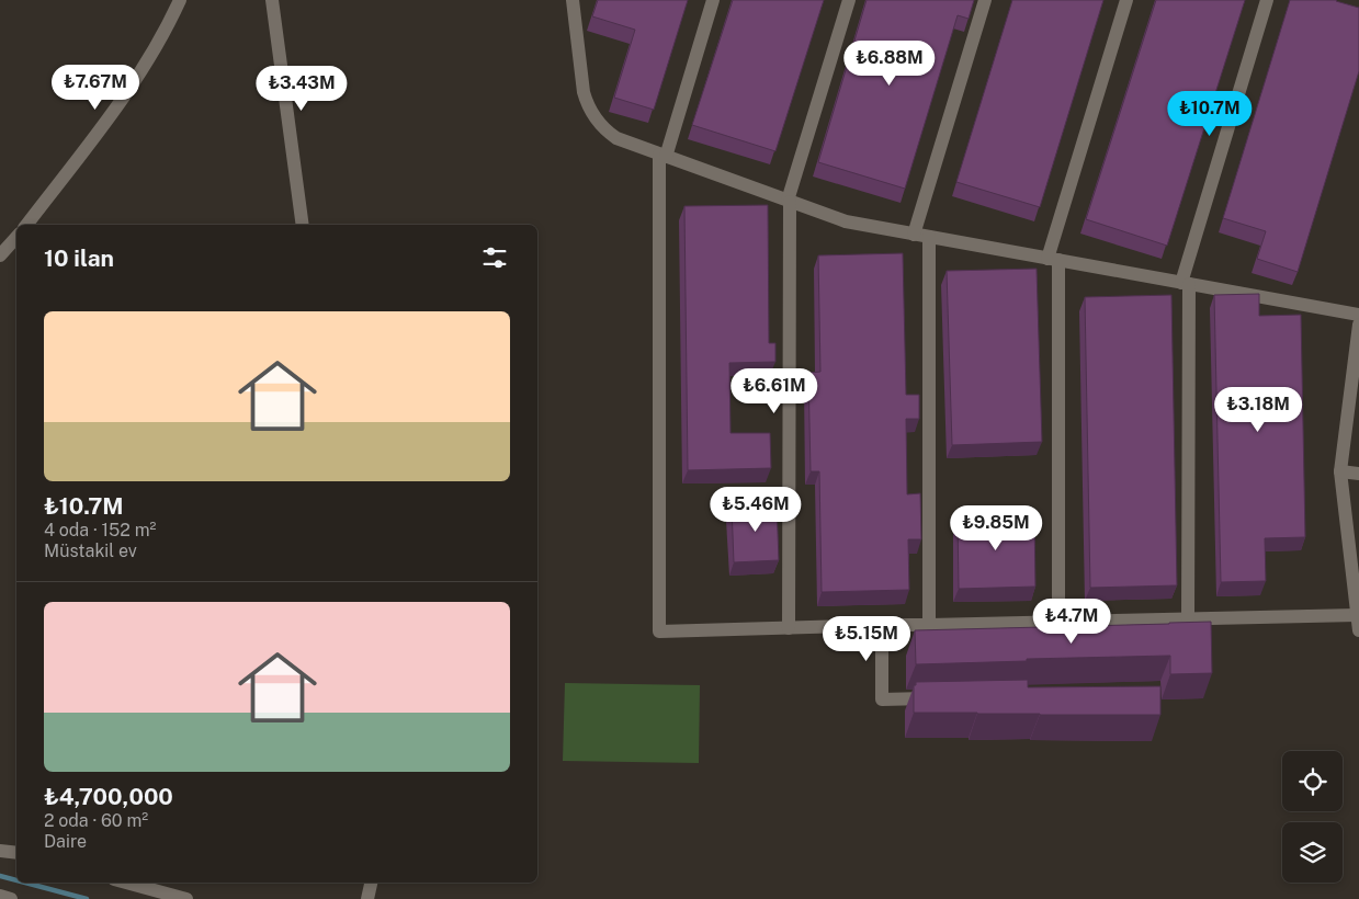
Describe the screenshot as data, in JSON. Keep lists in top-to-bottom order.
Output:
{
  "page": {
    "price": [
      "₺6.88M",
      "₺7.67M",
      "₺3.43M",
      "₺10.7M",
      "₺6.61M",
      "₺3.18M",
      "₺5.46M",
      "₺9.85M",
      "₺4.7M",
      "₺5.15M"
    ],
    "heading": "10 ilan",
    "list": [
      {
        "name": "₺10.7M",
        "note": "4 oda · 152 m² · Müstakil ev"
      },
      {
        "name": "₺4,700,000",
        "note": "2 oda · 60 m² · Daire"
      }
    ]
  }
}
